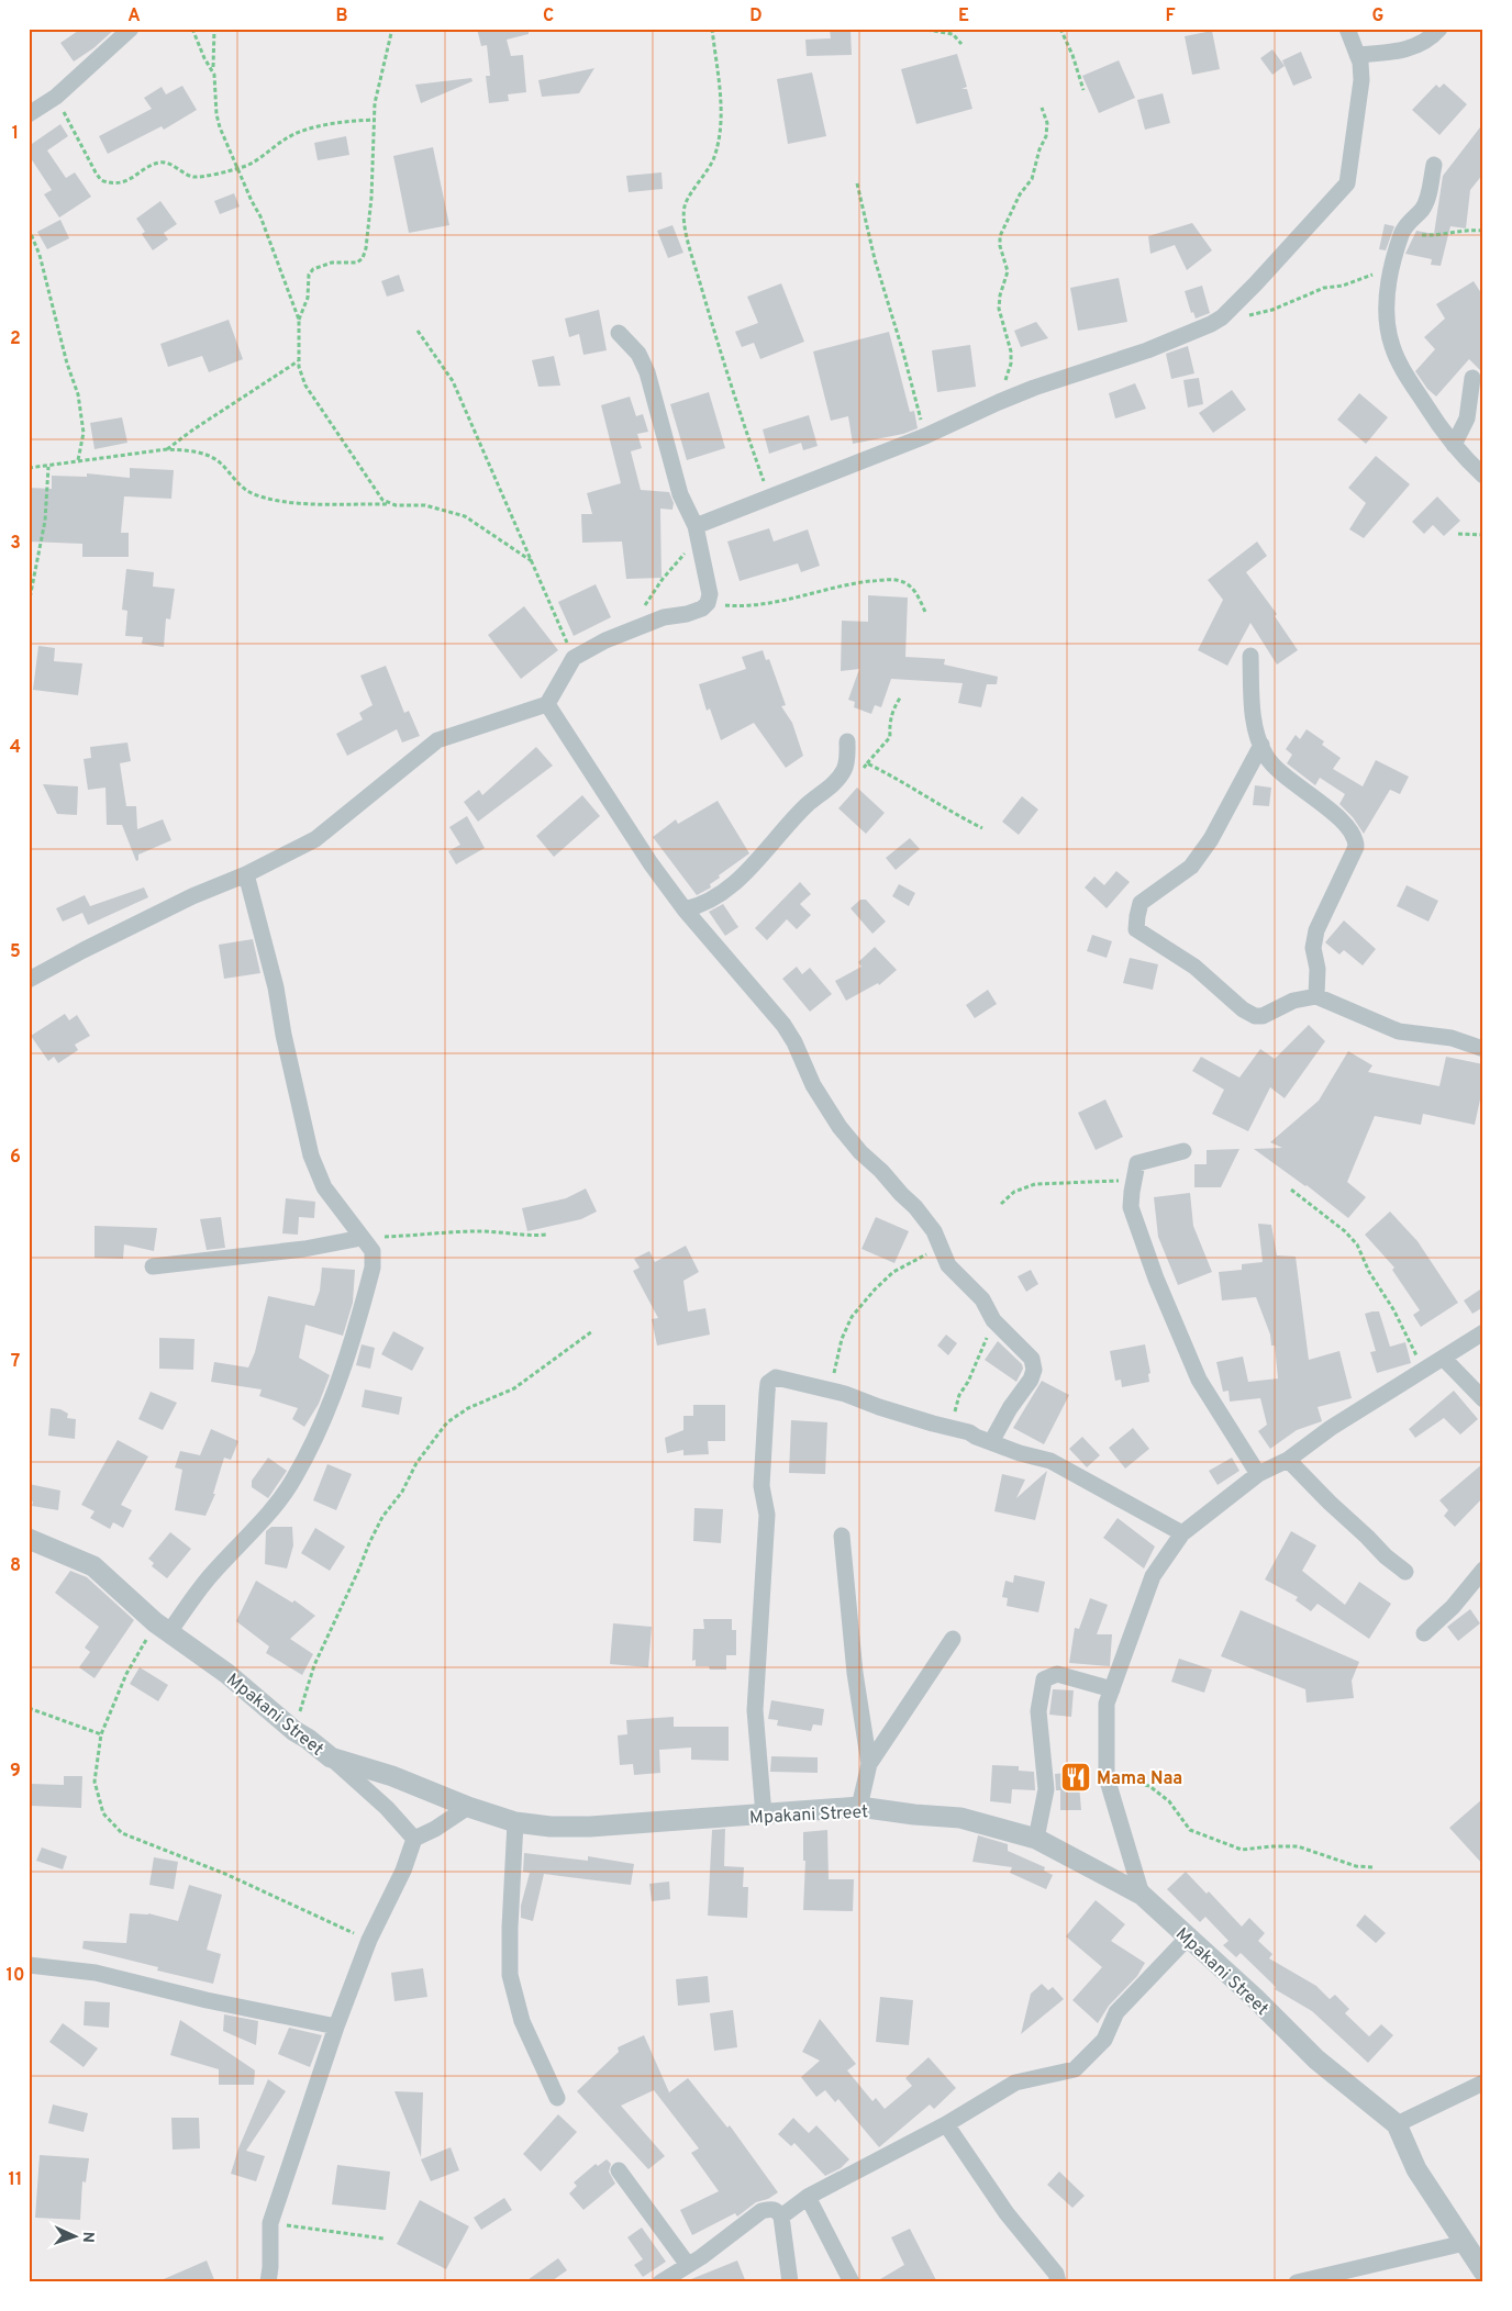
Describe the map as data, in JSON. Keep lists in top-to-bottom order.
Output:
{
  "streets": {
    "street": ["Mpakani Street"]
  },
  "places": {
    "restaurant": ["Mama Naa"]
  },
  "north": "right",
  "grid": {
    "columns": [
      "A",
      "B",
      "C",
      "D",
      "E",
      "F",
      "G"
    ],
    "rows": [
      "1",
      "2",
      "3",
      "4",
      "5",
      "6",
      "7",
      "8",
      "9",
      "10",
      "11"
    ]
  }
}
